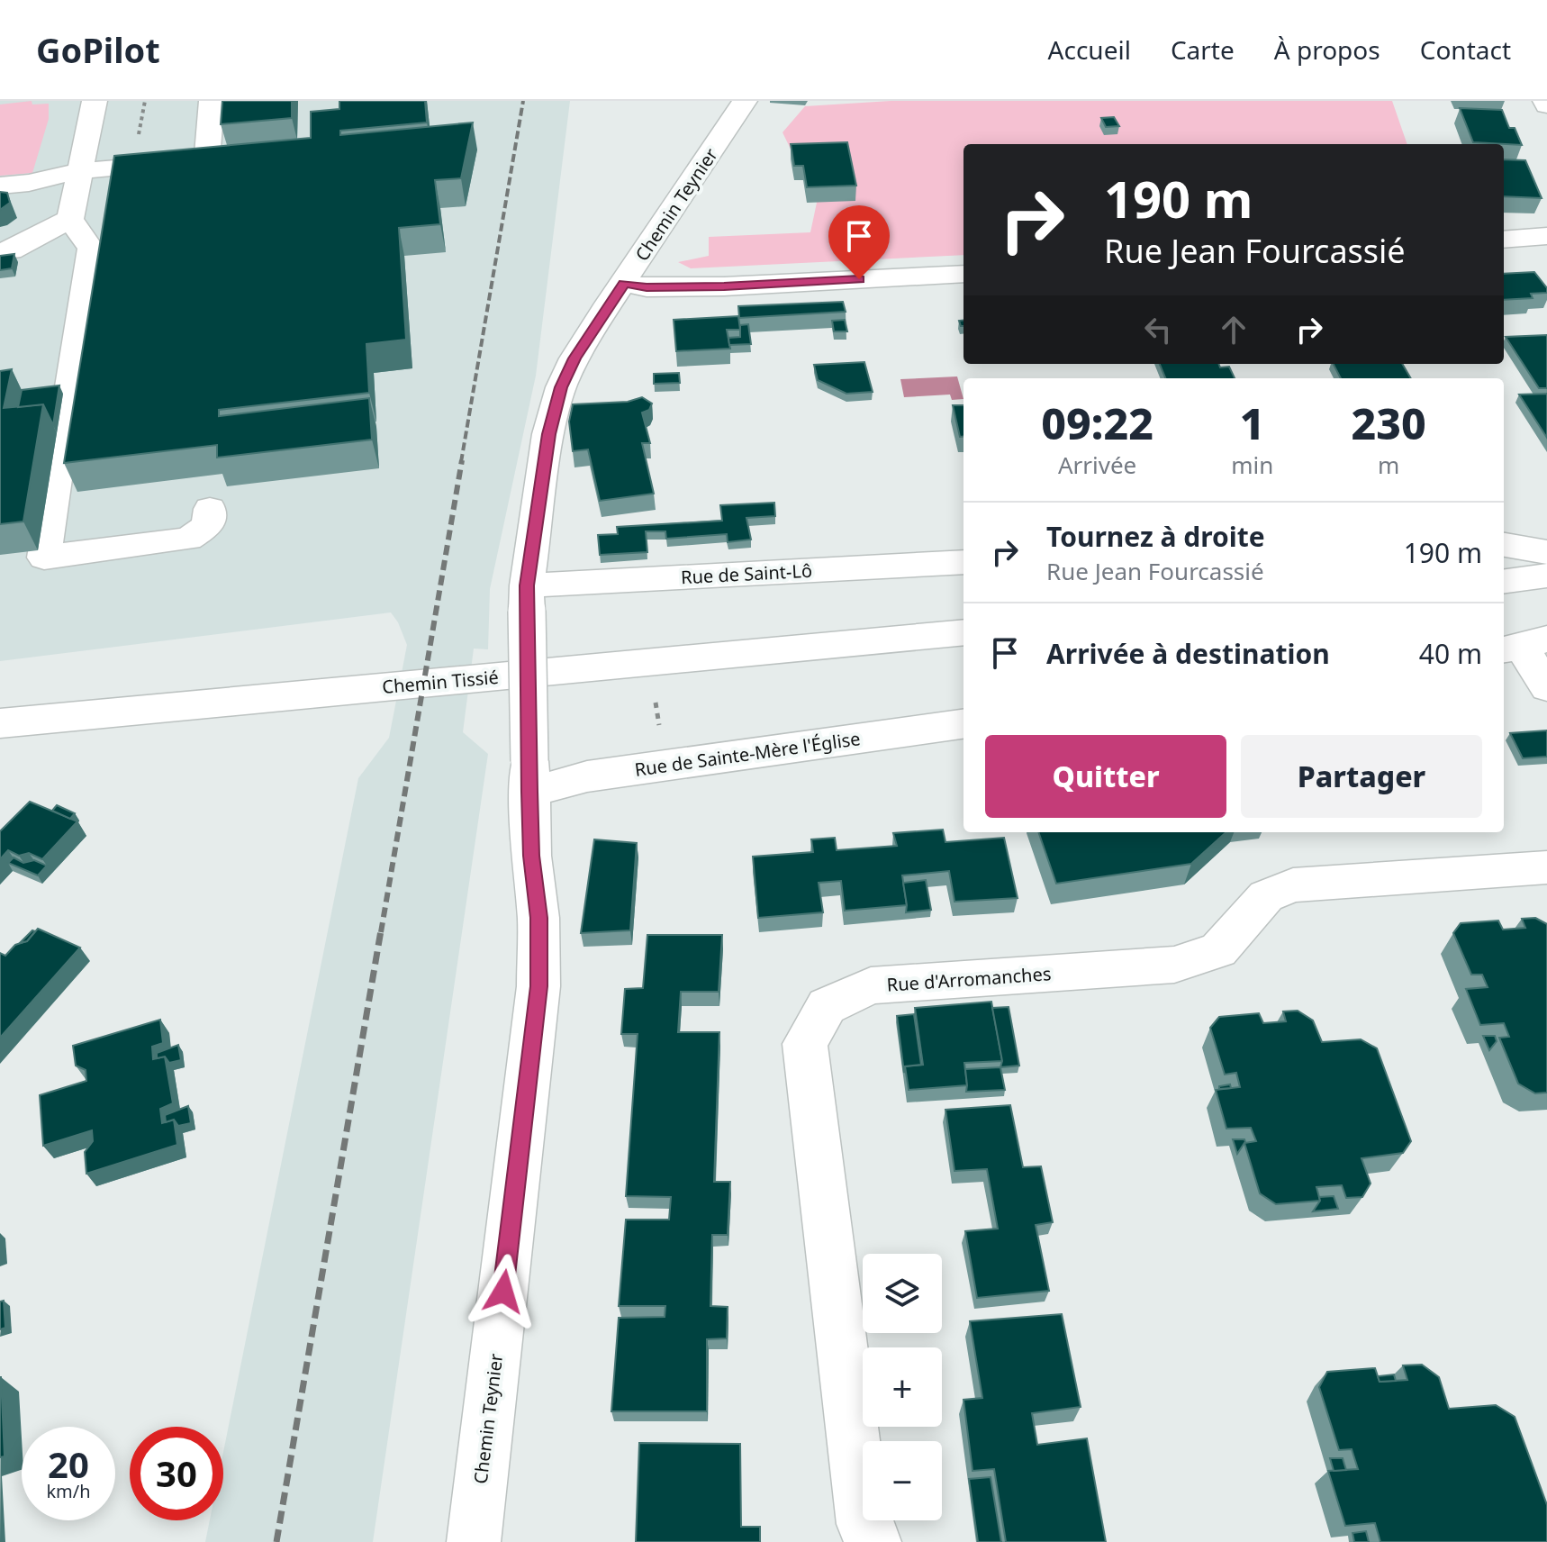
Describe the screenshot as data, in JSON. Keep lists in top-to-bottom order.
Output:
{
  "streets": {
    "street": [
      "Chemin Teynier",
      "Rue de Saint-Lô",
      "Chemin Tissié",
      "Rue de Sainte-Mère l'Église",
      "Rue d'Arromanches"
    ]
  },
  "crossings": [
    ["Chemin Teynier", "Rue de Saint-Lô"],
    ["Chemin Teynier", "Rue de Sainte-Mère l'Église"]
  ],
  "page": {
    "header": "GoPilot",
    "nav": [
      "Accueil",
      "Carte",
      "À propos",
      "Contact"
    ],
    "turn": ["190 m", "Rue Jean Fourcassié"],
    "eta": [
      "09:22",
      "Arrivée",
      "1",
      "min",
      "230",
      "m"
    ],
    "list": [
      {
        "name": "Tournez à droite",
        "note": "Rue Jean Fourcassié",
        "value": "190 m"
      },
      {
        "name": "Arrivée à destination",
        "value": "40 m"
      }
    ],
    "buttons": ["Quitter", "Partager"],
    "map_buttons": ["+", "−"],
    "speed": "20 km/h",
    "limit": "30"
  }
}
